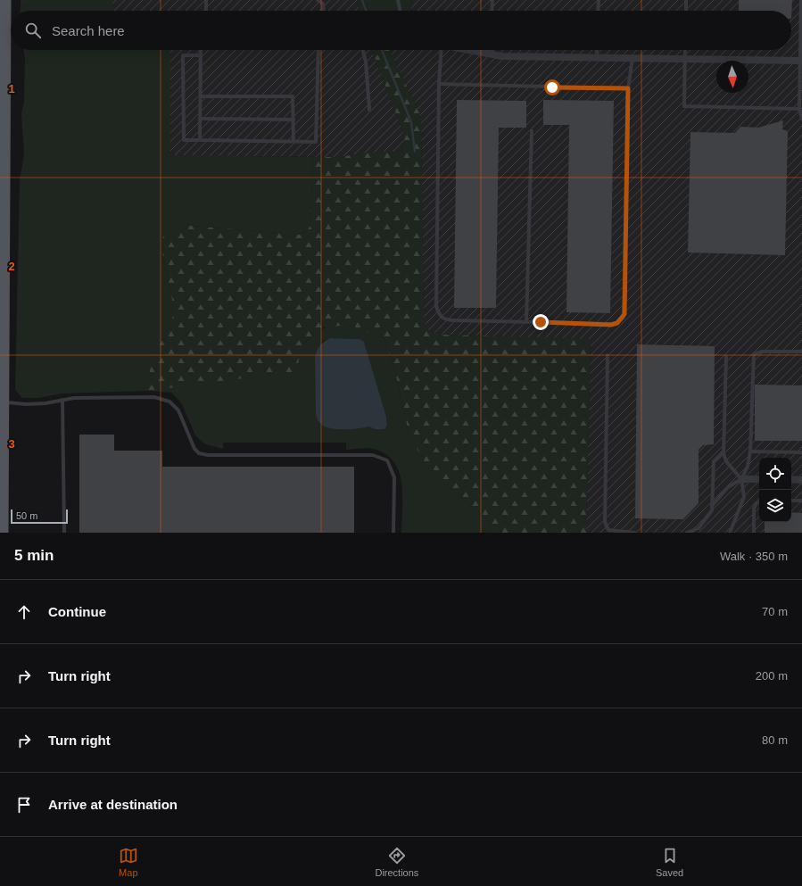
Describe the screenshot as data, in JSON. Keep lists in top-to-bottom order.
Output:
{
  "scale_bar": "50 m",
  "north": "bottom",
  "page": {
    "search": "Search here",
    "scale": "50 m",
    "heading": ["5 min", "Walk · 350 m"],
    "list": [
      ["Continue", "70 m"],
      ["Turn right", "200 m"],
      ["Turn right", "80 m"],
      "Arrive at destination"
    ],
    "nav": ["Map", "Directions", "Saved"]
  },
  "grid": {
    "rows": ["1", "2", "3"]
  }
}
